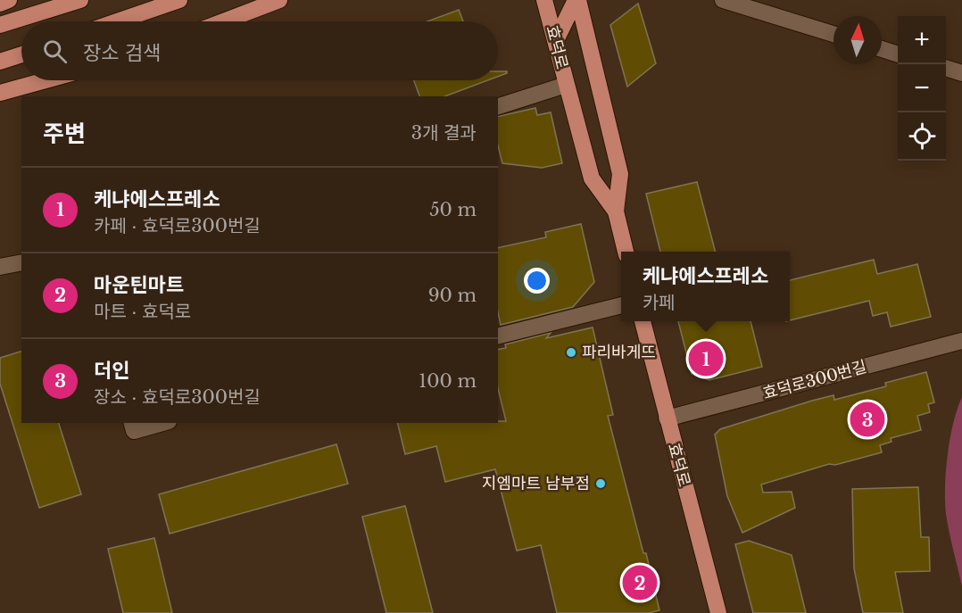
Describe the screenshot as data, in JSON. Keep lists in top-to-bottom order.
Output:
{
  "streets": {
    "main road": ["효덕로"],
    "street": ["효덕로300번길"]
  },
  "crossings": [
    ["효덕로", "효덕로300번길"]
  ],
  "places": ["파리바게뜨", "지엠마트 남부점"],
  "north": "top",
  "page": {
    "map_buttons": ["+", "−"],
    "search": "장소 검색",
    "heading": ["주변", "3개 결과"],
    "list": [
      {
        "mark": "1",
        "name": "케냐에스프레소",
        "note": "카페 · 효덕로300번길",
        "value": "50 m"
      },
      {
        "mark": "2",
        "name": "마운틴마트",
        "note": "마트 · 효덕로",
        "value": "90 m"
      },
      {
        "mark": "3",
        "name": "더인",
        "note": "장소 · 효덕로300번길",
        "value": "100 m"
      }
    ],
    "popup": ["케냐에스프레소", "카페"],
    "pins": ["1", "3", "2"]
  }
}
